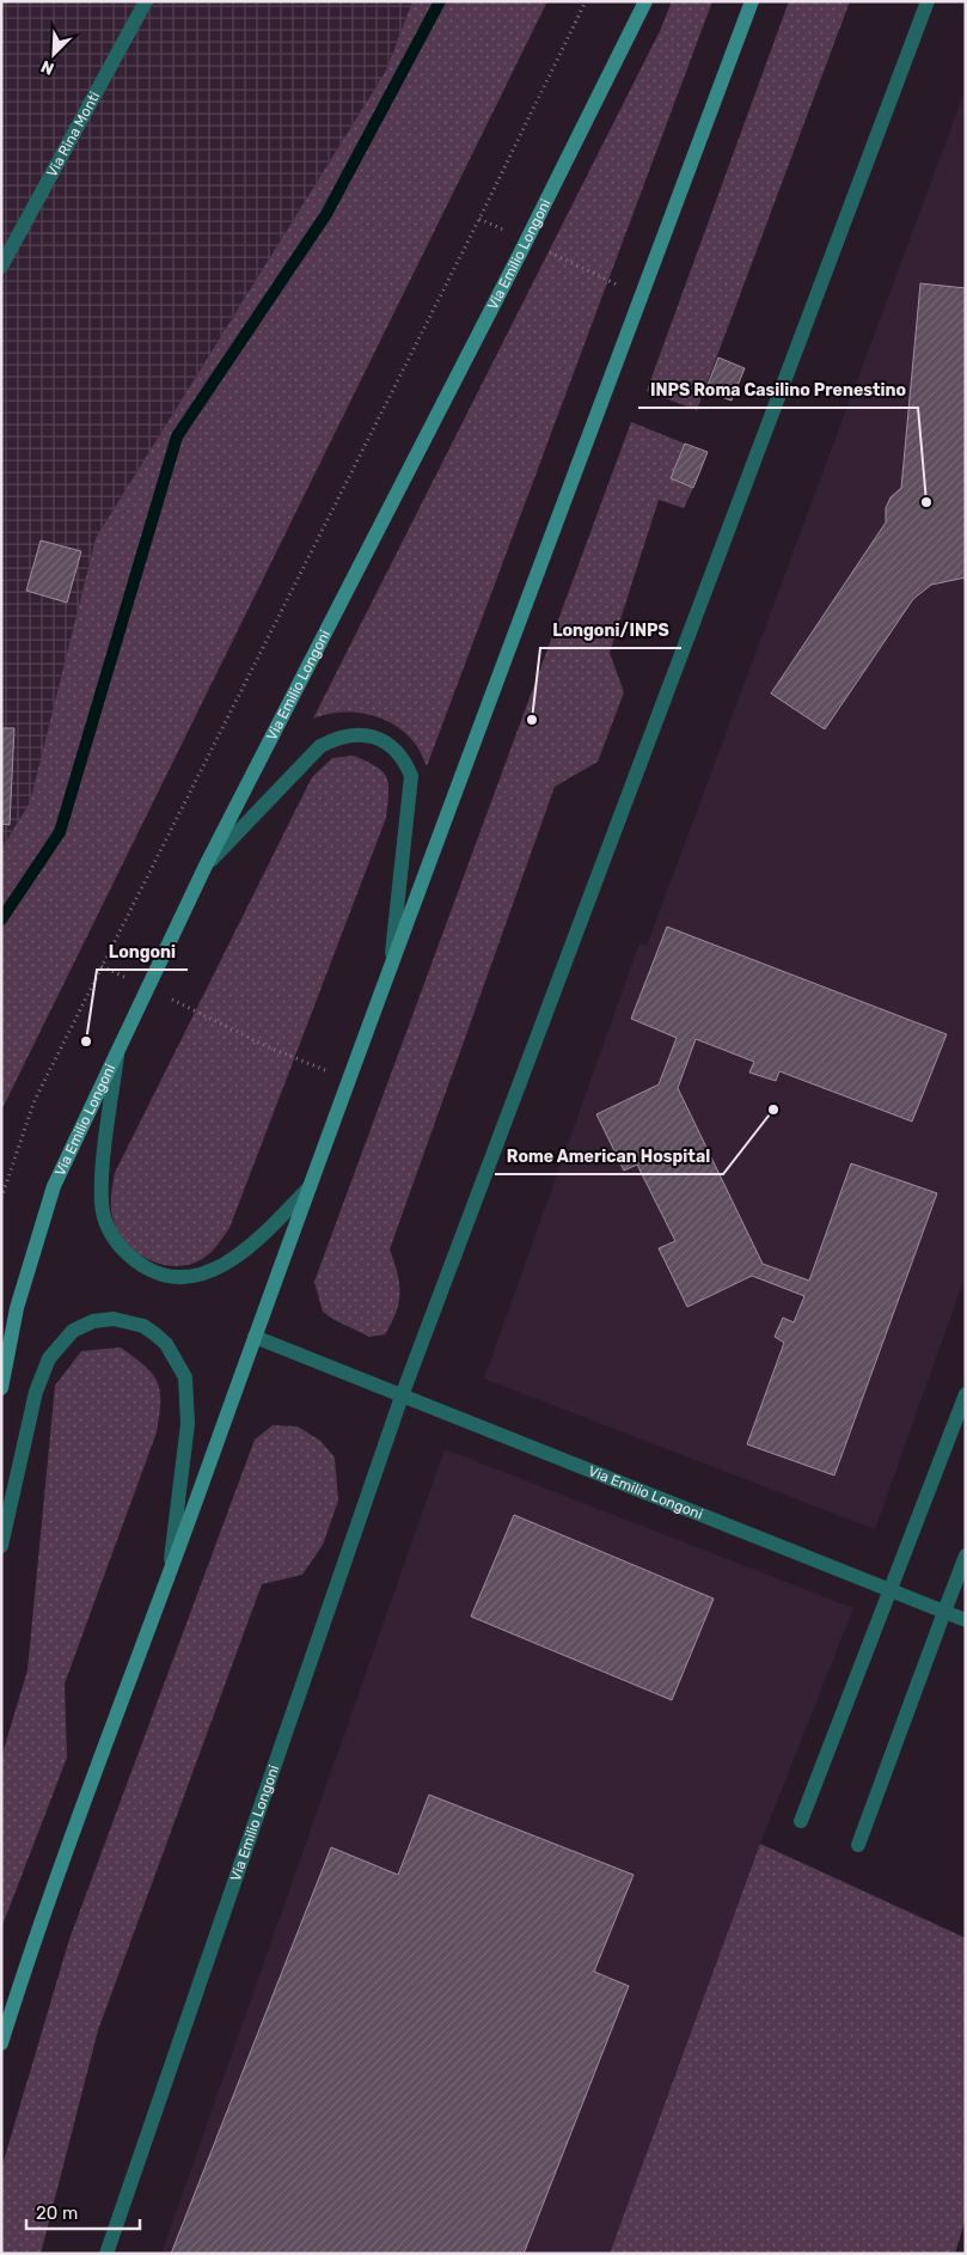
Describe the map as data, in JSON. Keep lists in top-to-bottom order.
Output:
{
  "streets": {
    "street": ["Via Rina Monti", "Via Emilio Longoni"]
  },
  "places": [
    "INPS Roma Casilino Prenestino",
    "Longoni/INPS",
    "Longoni",
    "Rome American Hospital"
  ],
  "scale_bar": "20 m",
  "north": "bottom left"
}
